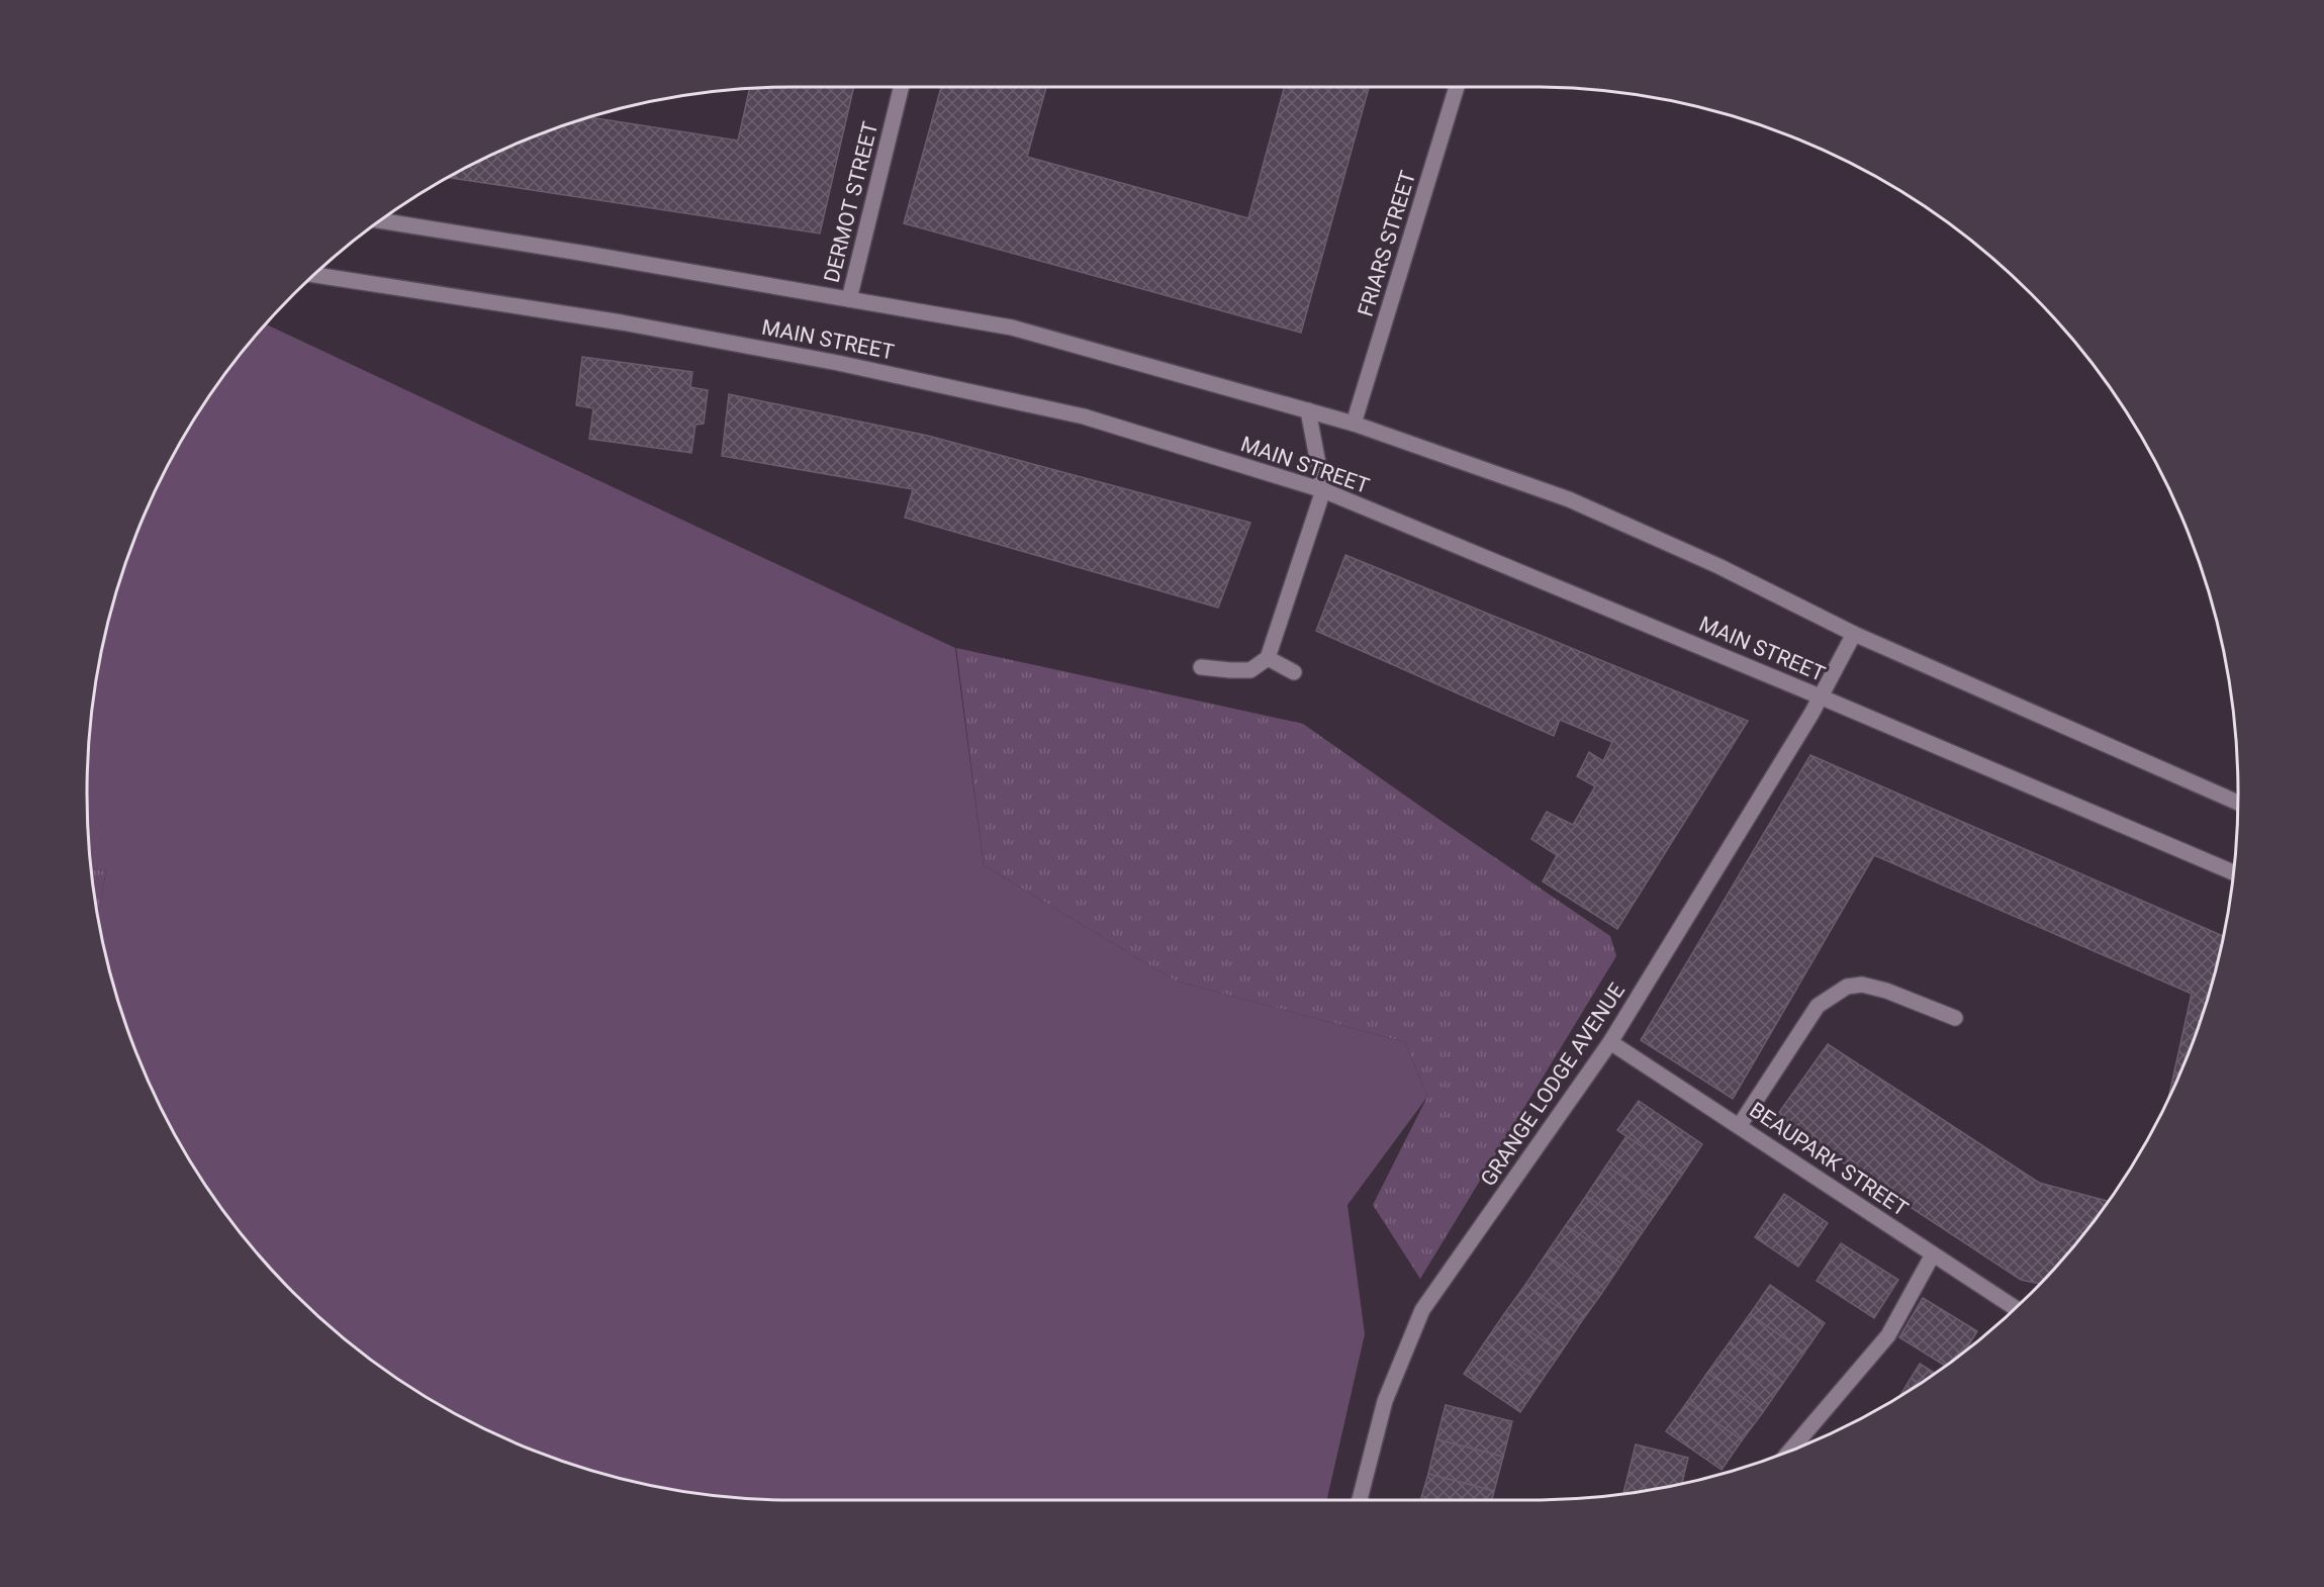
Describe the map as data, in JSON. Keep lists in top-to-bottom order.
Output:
{
  "streets": {
    "street": [
      "DERMOT STREET",
      "FRIARS STREET",
      "MAIN STREET",
      "GRANGE LODGE AVENUE",
      "BEAUPARK STREET"
    ]
  },
  "crossings": [
    ["DERMOT STREET", "MAIN STREET"],
    ["FRIARS STREET", "MAIN STREET"],
    ["MAIN STREET", "GRANGE LODGE AVENUE"],
    ["GRANGE LODGE AVENUE", "BEAUPARK STREET"]
  ]
}
